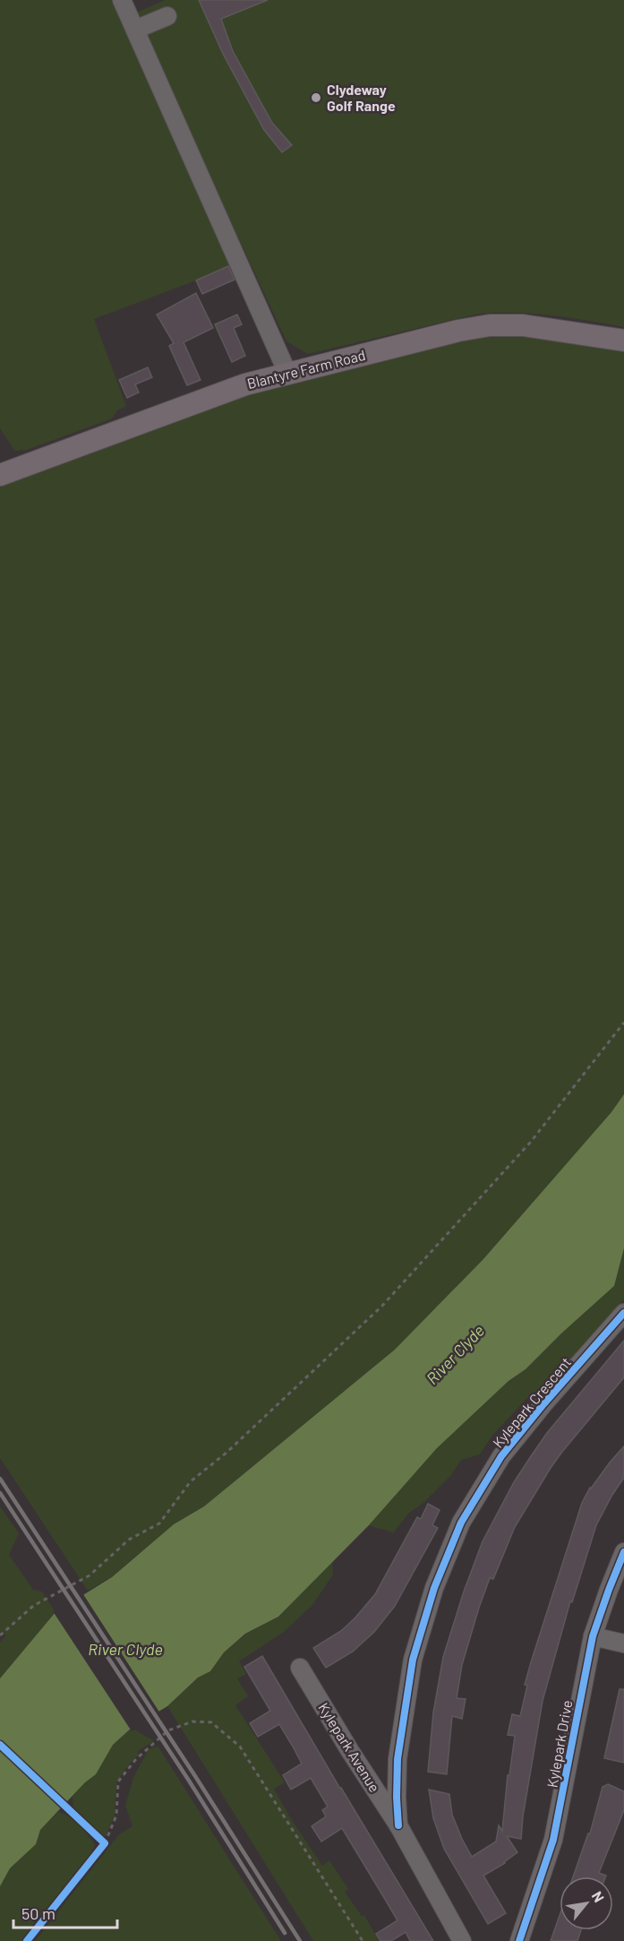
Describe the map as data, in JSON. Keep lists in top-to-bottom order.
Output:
{
  "streets": {
    "main road": ["Blantyre Farm Road"],
    "street": ["Kylepark Crescent", "Kylepark Drive", "Kylepark Avenue"]
  },
  "crossings": [
    ["Kylepark Crescent", "Kylepark Avenue"]
  ],
  "water": ["River Clyde"],
  "places": ["Clydeway Golf Range"],
  "scale_bar": "50 m",
  "north": "top right"
}
